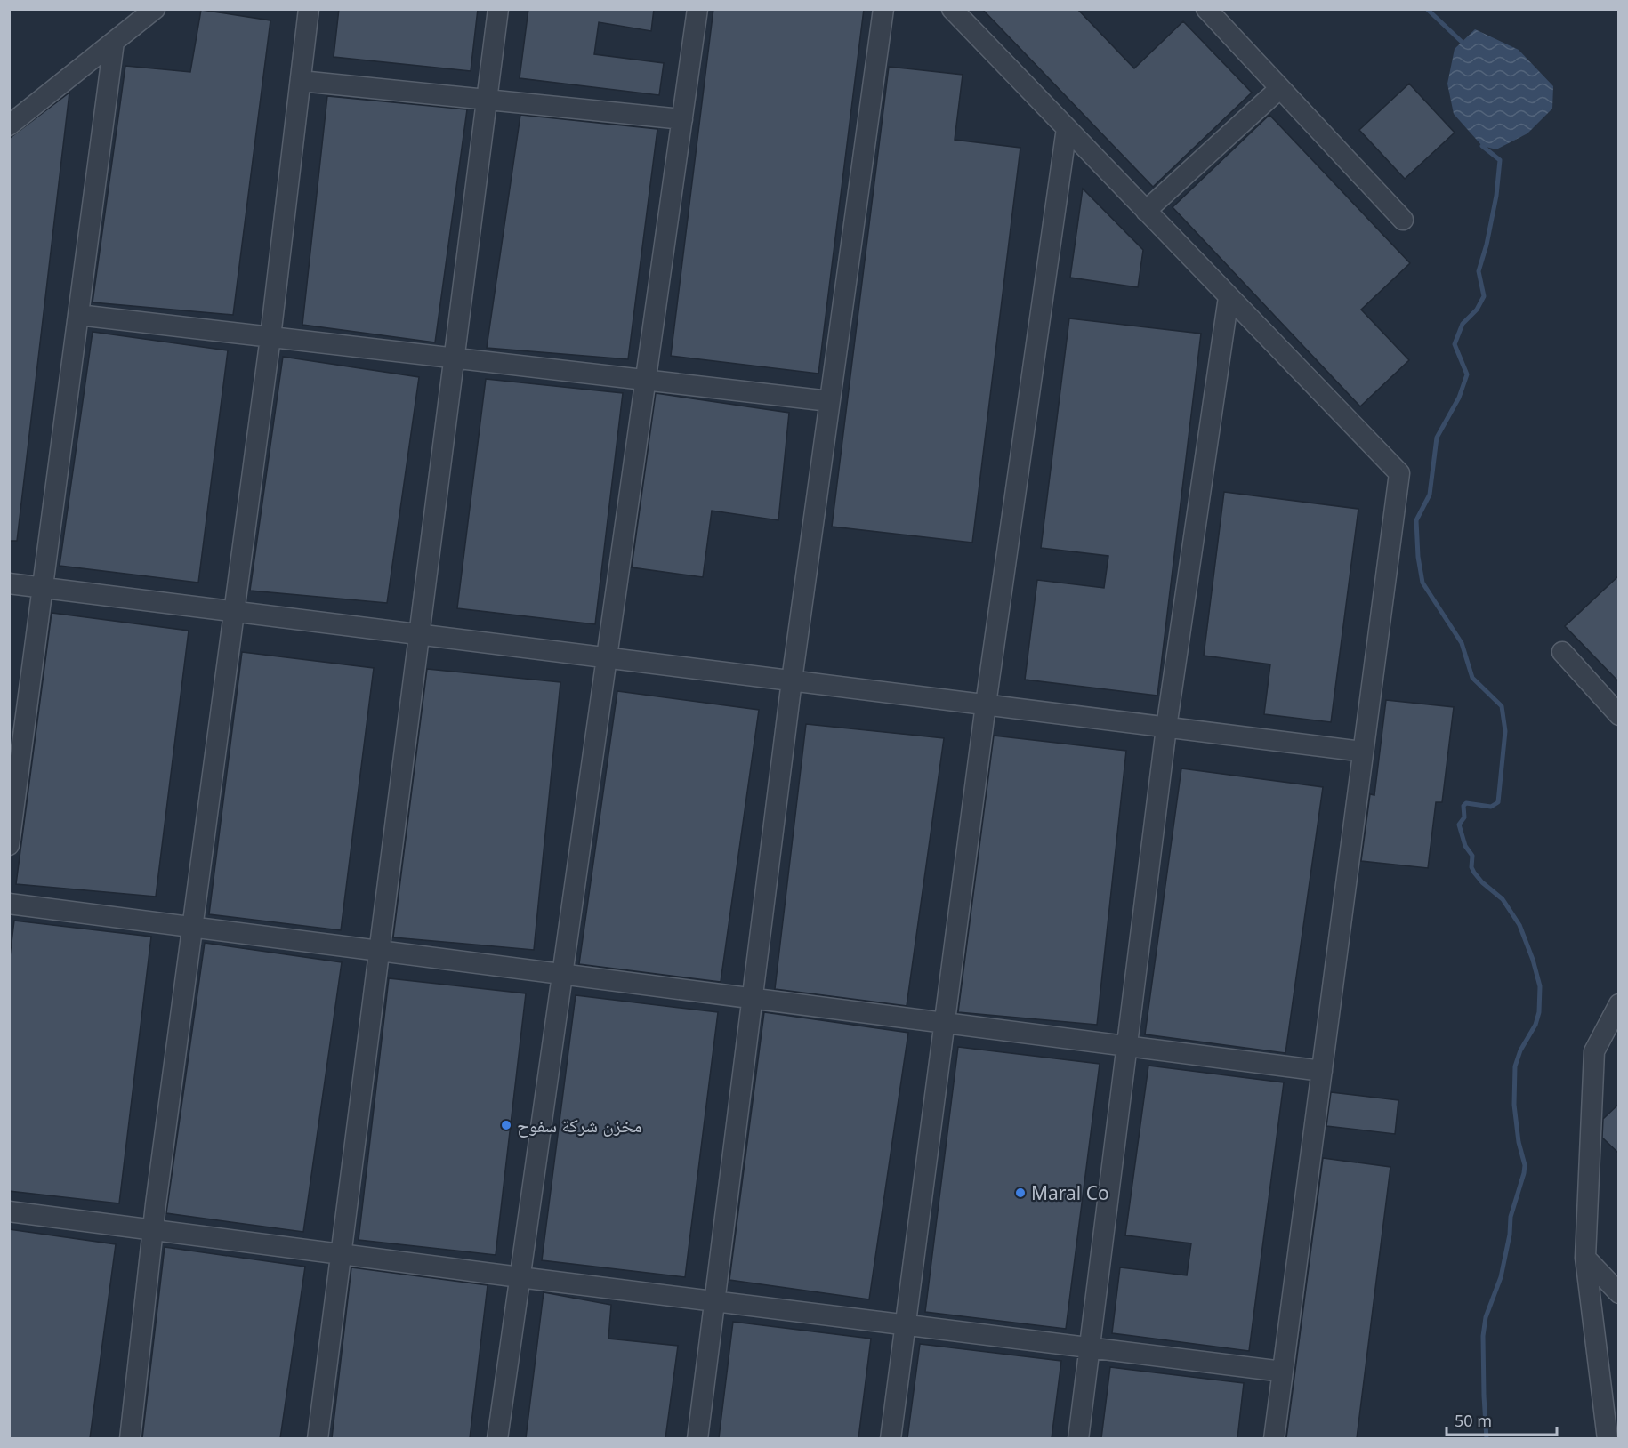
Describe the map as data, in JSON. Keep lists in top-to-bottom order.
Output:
{
  "places": ["مخزن شركة سفوح", "Maral Co"],
  "scale_bar": "50 m"
}
